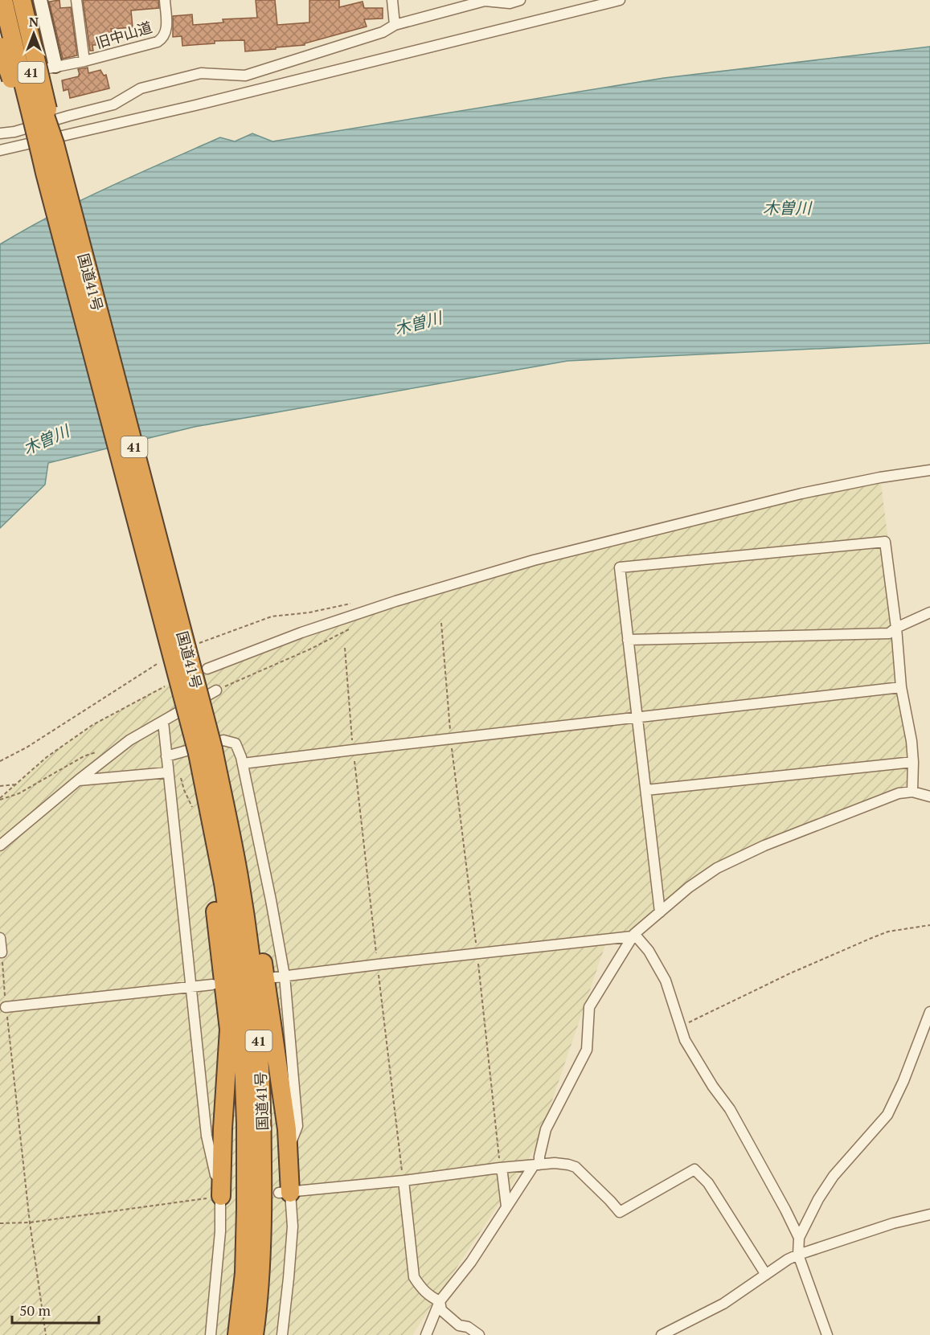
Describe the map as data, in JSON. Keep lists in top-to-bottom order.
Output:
{
  "streets": {
    "highway": ["41", "国道41号"],
    "street": ["旧中山道"]
  },
  "water": ["木曽川"],
  "scale_bar": "50 m",
  "north": "top"
}
